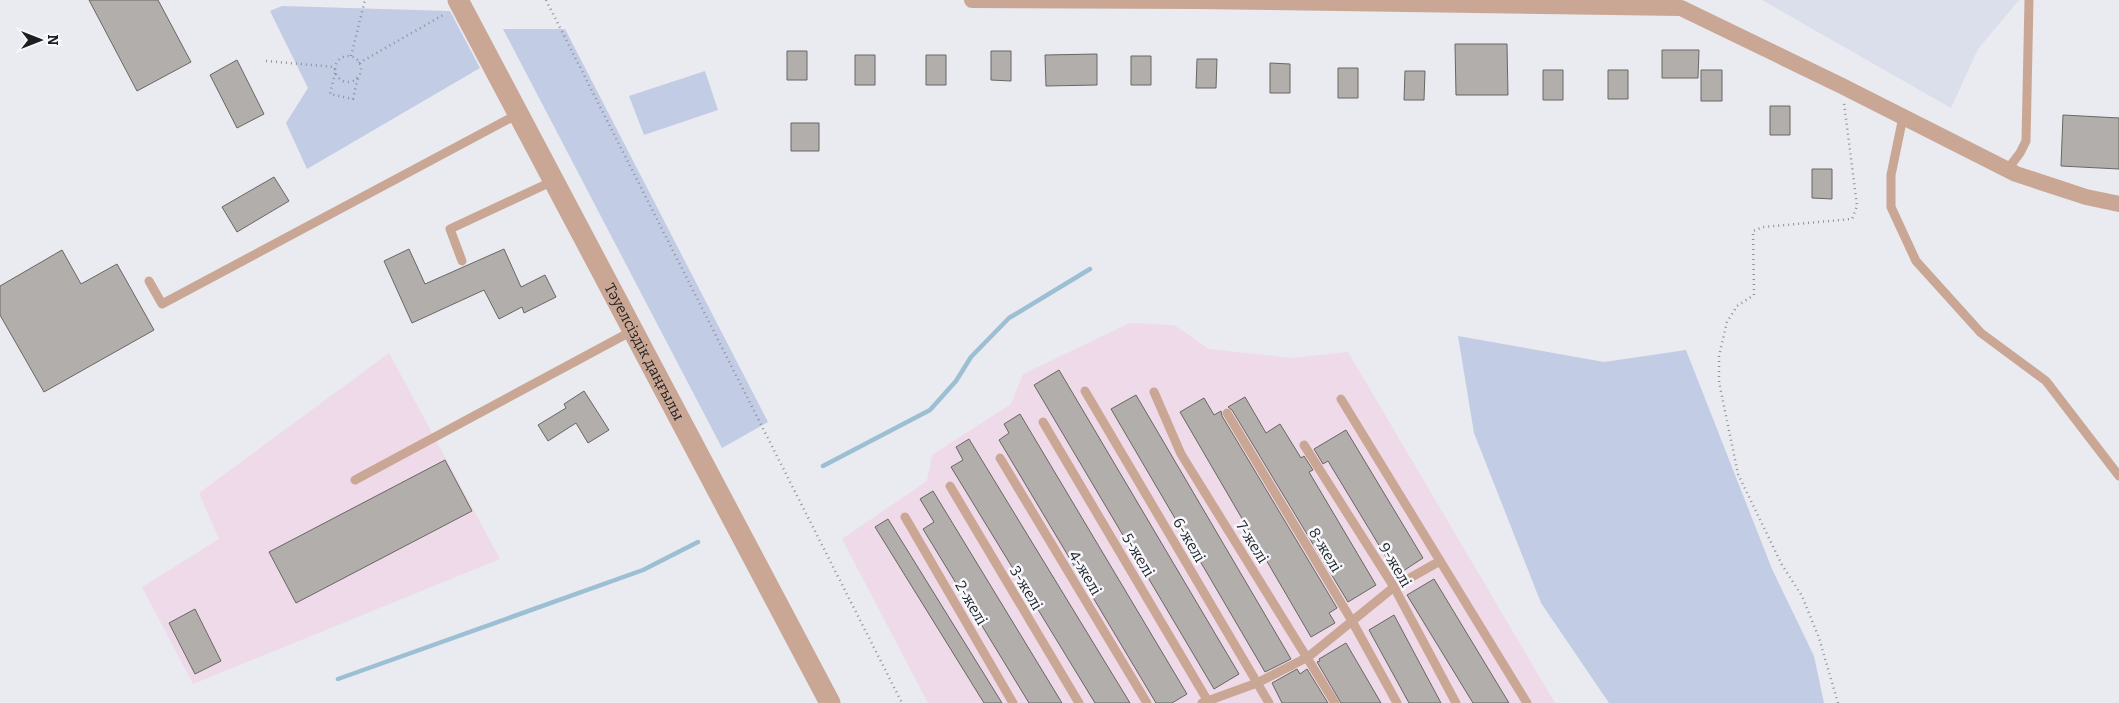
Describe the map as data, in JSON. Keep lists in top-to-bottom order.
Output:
{
  "streets": {
    "street": ["Тәуелсіздік даңғылы"],
    "lane": [
      "6-желі",
      "7-желі",
      "8-желі",
      "5-желі",
      "9-желі",
      "4-желі",
      "3-желі",
      "2-желі"
    ]
  },
  "north": "right"
}
